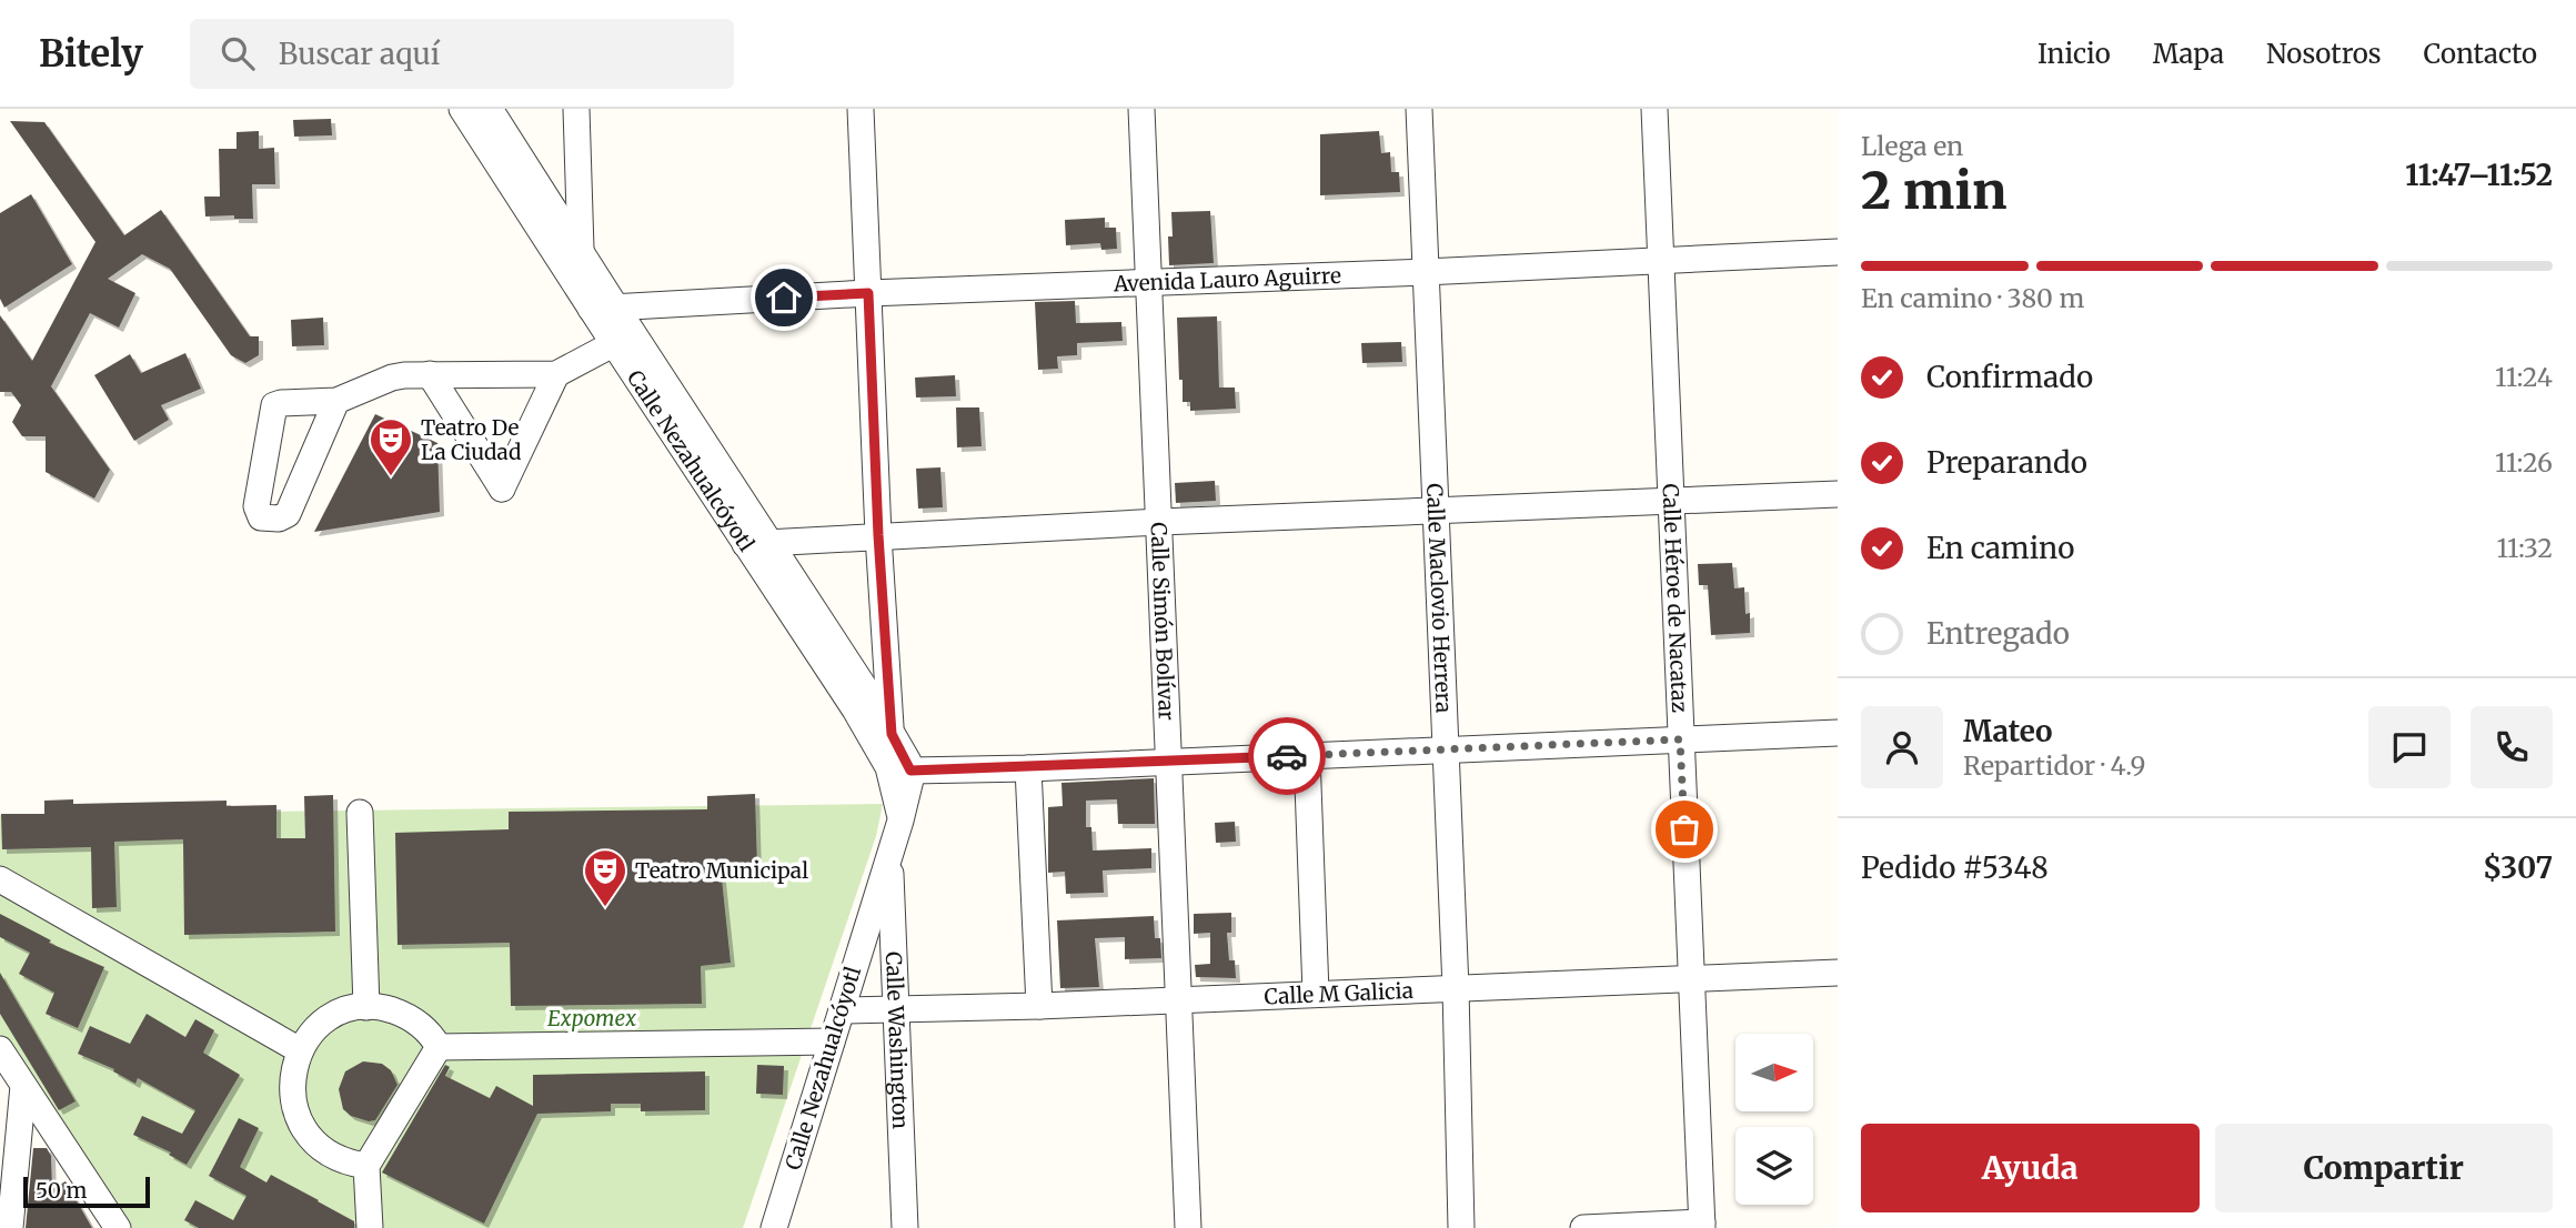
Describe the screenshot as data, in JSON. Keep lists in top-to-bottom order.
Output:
{
  "streets": {
    "street": [
      "Avenida Lauro Aguirre",
      "Calle Nezahualcóyotl",
      "Calle Maclovio Herrera",
      "Calle Héroe de Nacataz",
      "Calle Simón Bolívar",
      "Calle M Galicia",
      "Calle Washington"
    ]
  },
  "crossings": [
    ["Avenida Lauro Aguirre", "Calle Nezahualcóyotl"],
    ["Avenida Lauro Aguirre", "Calle Maclovio Herrera"],
    ["Avenida Lauro Aguirre", "Calle Héroe de Nacataz"],
    ["Avenida Lauro Aguirre", "Calle Simón Bolívar"],
    ["Calle Nezahualcóyotl", "Calle M Galicia"],
    ["Calle Nezahualcóyotl", "Calle Washington"],
    ["Calle Maclovio Herrera", "Calle M Galicia"],
    ["Calle Héroe de Nacataz", "Calle M Galicia"],
    ["Calle Simón Bolívar", "Calle M Galicia"],
    ["Calle M Galicia", "Calle Washington"]
  ],
  "parks": ["Expomex"],
  "places": {
    "theatre": ["Teatro De La Ciudad", "Teatro Municipal"]
  },
  "scale_bar": "50 m",
  "north": "right",
  "page": {
    "header": "Bitely",
    "search": "Buscar aquí",
    "nav": [
      "Inicio",
      "Mapa",
      "Nosotros",
      "Contacto"
    ],
    "heading": ["2 min", "Llega en", "11:47–11:52"],
    "panel": [
      "Mateo",
      "Repartidor · 4.9",
      "Pedido #5348",
      "$307"
    ],
    "bar": "En camino · 380 m",
    "list": [
      ["Confirmado", "11:24"],
      ["Preparando", "11:26"],
      ["En camino", "11:32"],
      "Entregado"
    ],
    "buttons": ["Ayuda", "Compartir"],
    "scale": "50 m"
  }
}
